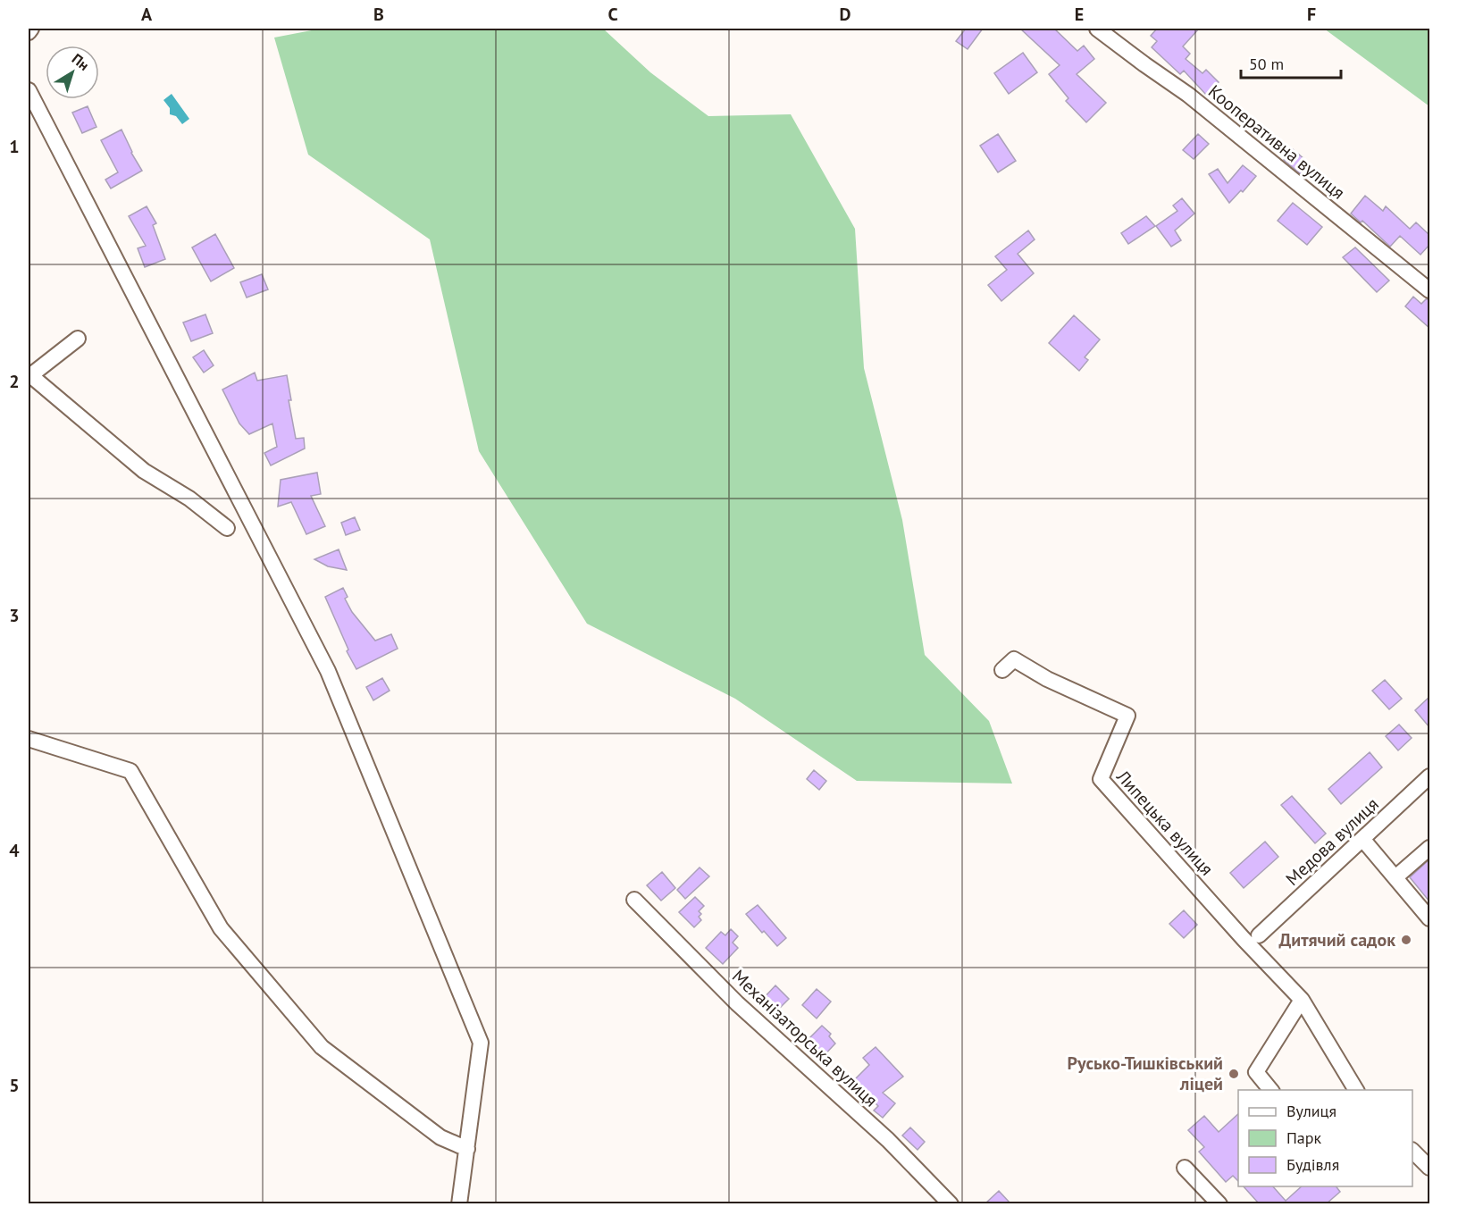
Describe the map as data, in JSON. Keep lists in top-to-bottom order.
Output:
{
  "streets": {
    "street": [
      "Кооперативна вулиця",
      "Липецька вулиця",
      "Медова вулиця",
      "Механізаторська вулиця"
    ]
  },
  "places": ["Дитячий садок", "Русько-Тишківський ліцей"],
  "legend": ["Вулиця", "Парк", "Будівля"],
  "scale_bar": "50 m",
  "north": "top right",
  "grid": {
    "columns": [
      "A",
      "B",
      "C",
      "D",
      "E",
      "F"
    ],
    "rows": [
      "1",
      "2",
      "3",
      "4",
      "5"
    ]
  }
}
